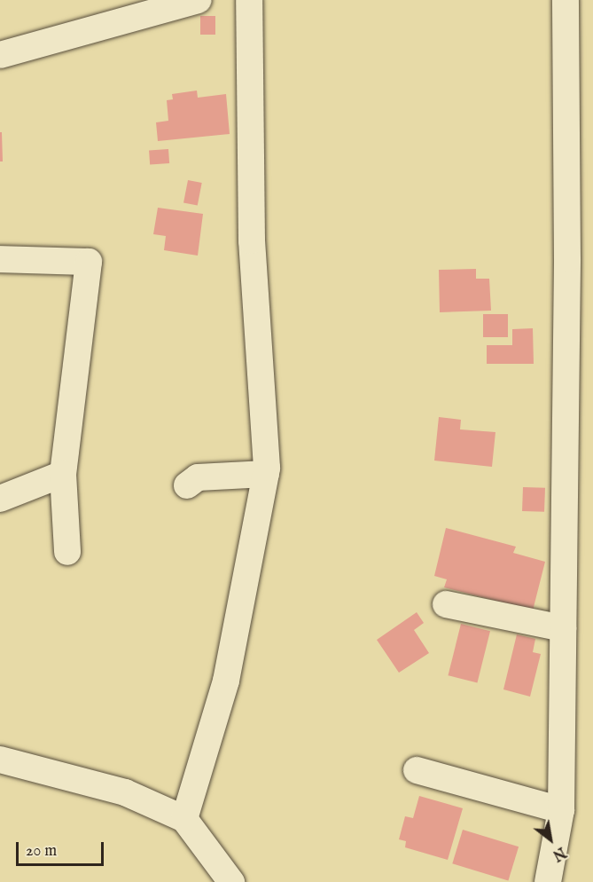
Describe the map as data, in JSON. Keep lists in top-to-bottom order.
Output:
{
  "scale_bar": "20 m",
  "north": "bottom right"
}
